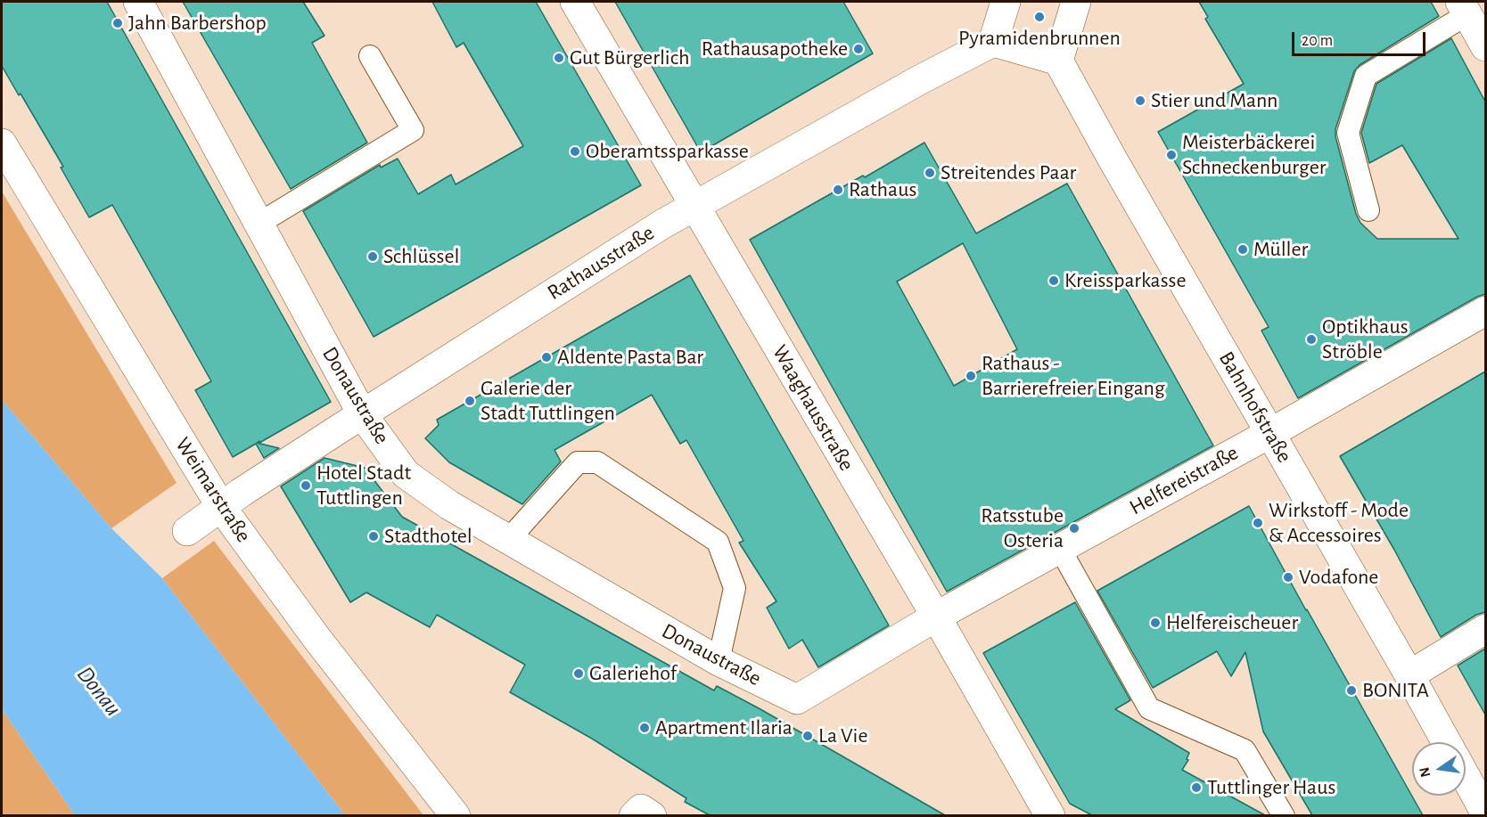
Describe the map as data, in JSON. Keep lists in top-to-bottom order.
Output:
{
  "streets": {
    "street": [
      "Rathausstraße",
      "Donaustraße",
      "Bahnhofstraße",
      "Waaghausstraße",
      "Helfereistraße",
      "Weimarstraße"
    ]
  },
  "crossings": [
    ["Rathausstraße", "Donaustraße"],
    ["Rathausstraße", "Waaghausstraße"],
    ["Rathausstraße", "Weimarstraße"],
    ["Donaustraße", "Waaghausstraße"],
    ["Donaustraße", "Helfereistraße"],
    ["Bahnhofstraße", "Helfereistraße"],
    ["Waaghausstraße", "Helfereistraße"]
  ],
  "water": ["Donau"],
  "places": [
    "Pyramidenbrunnen",
    "Jahn Barbershop",
    "Rathausapotheke",
    "Gut Bürgerlich",
    "Stier und Mann",
    "Oberamtssparkasse",
    "Meisterbäckerei Schneckenburger",
    "Streitendes Paar",
    "Rathaus",
    "Müller",
    "Schlüssel",
    "Kreissparkasse",
    "Optikhaus Ströble",
    "Aldente Pasta Bar",
    "Rathaus - Barrierefreier Eingang",
    "Galerie der Stadt Tuttlingen",
    "Hotel Stadt Tuttlingen",
    "Wirkstoff - Mode & Accessoires",
    "Ratsstube Osteria",
    "Stadthotel",
    "Vodafone",
    "Helfereischeuer",
    "Galeriehof",
    "BONITA",
    "Apartment Ilaria",
    "La Vie",
    "Tuttlinger Haus"
  ],
  "scale_bar": "20 m",
  "north": "left"
}
